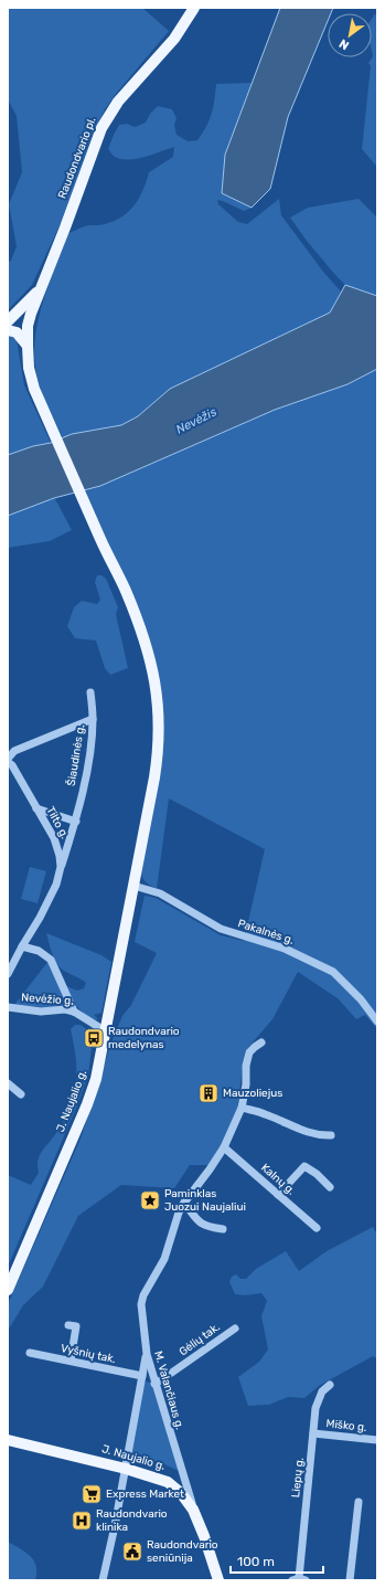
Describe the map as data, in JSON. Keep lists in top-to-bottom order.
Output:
{
  "streets": {
    "main road": ["Raudondvario pl.", "J. Naujalio g."],
    "street": [
      "Šiaudinės g.",
      "Tilto g.",
      "Pakalnės g.",
      "Nevėžio g.",
      "Kalnų g.",
      "Gėlių tak.",
      "Vyšnių tak.",
      "M. Valančiaus g.",
      "Miško g.",
      "Liepų g."
    ]
  },
  "crossings": [
    ["Šiaudinės g.", "Tilto g."],
    ["Pakalnės g.", "J. Naujalio g."],
    ["Nevėžio g.", "J. Naujalio g."],
    ["J. Naujalio g.", "M. Valančiaus g."],
    ["Kalnų g.", "M. Valančiaus g."],
    ["Gėlių tak.", "M. Valančiaus g."],
    ["Miško g.", "Liepų g."]
  ],
  "water": ["Nevėžis"],
  "places": {
    "bus stop": ["Raudondvario medelynas"],
    "building": ["Mauzoliejus"],
    "place": ["Paminklas Juozui Naujaliui"],
    "supermarket": ["Express Market"],
    "hospital": ["Raudondvario klinika"],
    "public building": ["Raudondvario seniūnija"]
  },
  "scale_bar": "100 m",
  "north": "bottom left"
}
